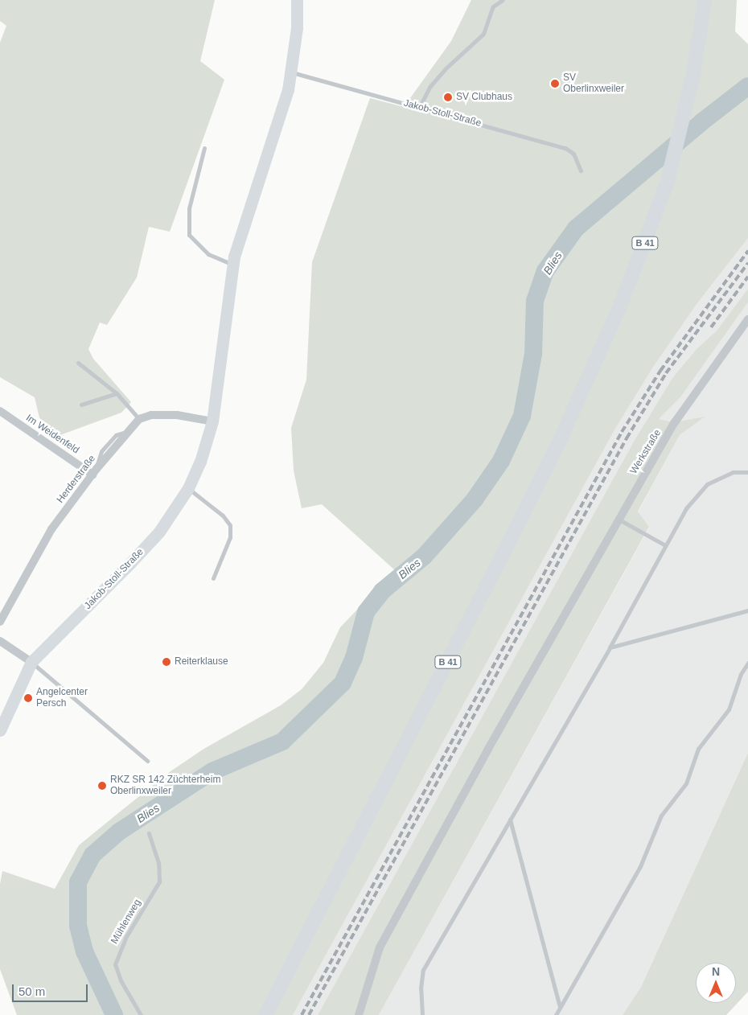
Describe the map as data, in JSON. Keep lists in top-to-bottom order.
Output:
{
  "streets": {
    "highway": ["B 41"],
    "main road": ["Jakob-Stoll-Straße"],
    "street": ["Im Weidenfeld", "Werkstraße", "Herderstraße"],
    "lane": ["Mühlenweg"]
  },
  "crossings": [
    ["Im Weidenfeld", "Herderstraße"]
  ],
  "water": ["Blies"],
  "places": [
    "SV Oberlinxweiler",
    "SV Clubhaus",
    "Reiterklause",
    "Angelcenter Persch",
    "RKZ SR 142 Züchterheim Oberlinxweiler"
  ],
  "scale_bar": "50 m",
  "north": "top"
}
